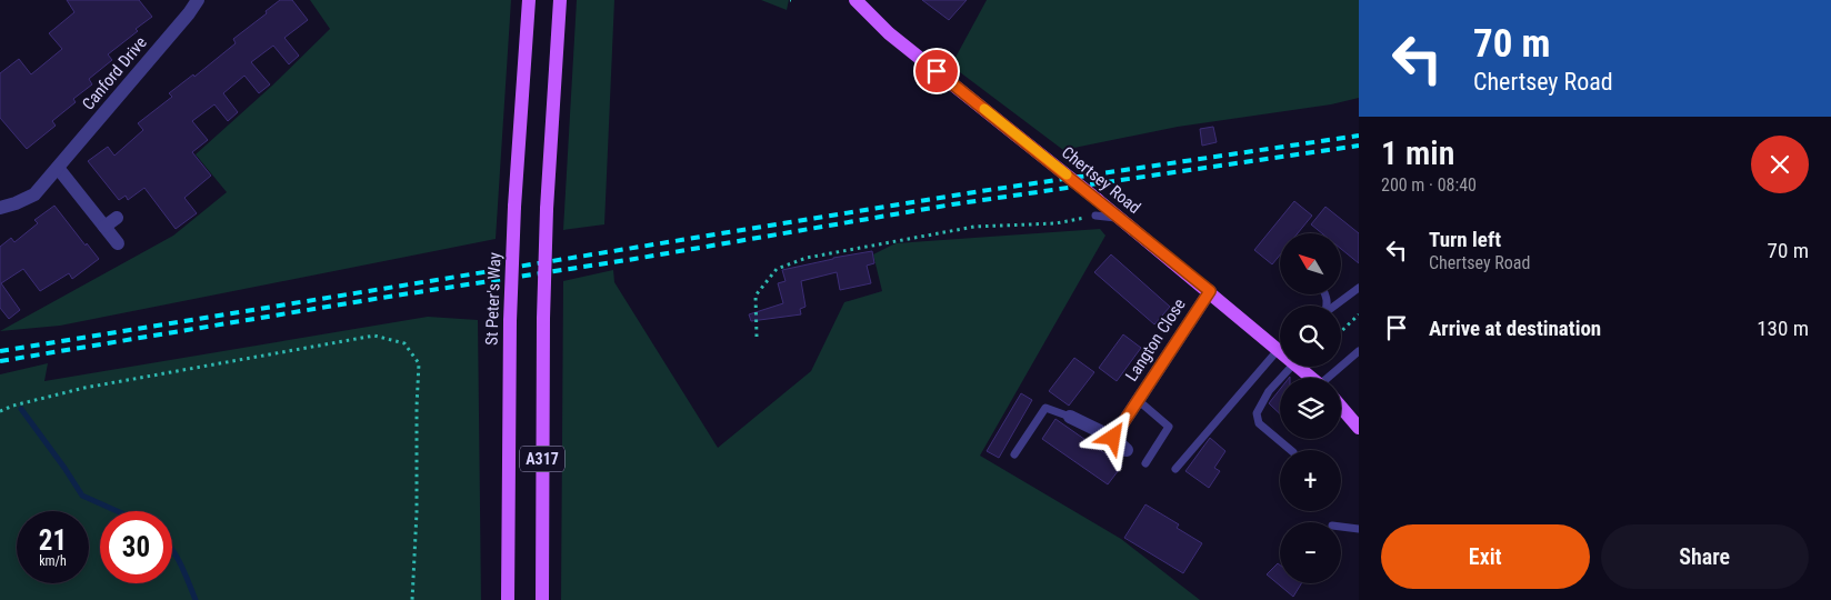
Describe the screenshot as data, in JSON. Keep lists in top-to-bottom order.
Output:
{
  "streets": {
    "main road": ["Chertsey Road", "St Peter's Way", "A317"],
    "street": ["Canford Drive", "Langton Close"]
  },
  "crossings": [
    ["Chertsey Road", "Langton Close"]
  ],
  "north": "top left",
  "page": {
    "turn": ["70 m", "Chertsey Road"],
    "heading": ["1 min", "200 m · 08:40"],
    "list": [
      {
        "name": "Turn left",
        "note": "Chertsey Road",
        "value": "70 m"
      },
      {
        "name": "Arrive at destination",
        "value": "130 m"
      }
    ],
    "map_buttons": ["+", "−"],
    "speed": "21 km/h",
    "limit": "30",
    "buttons": ["Exit", "Share"]
  }
}
